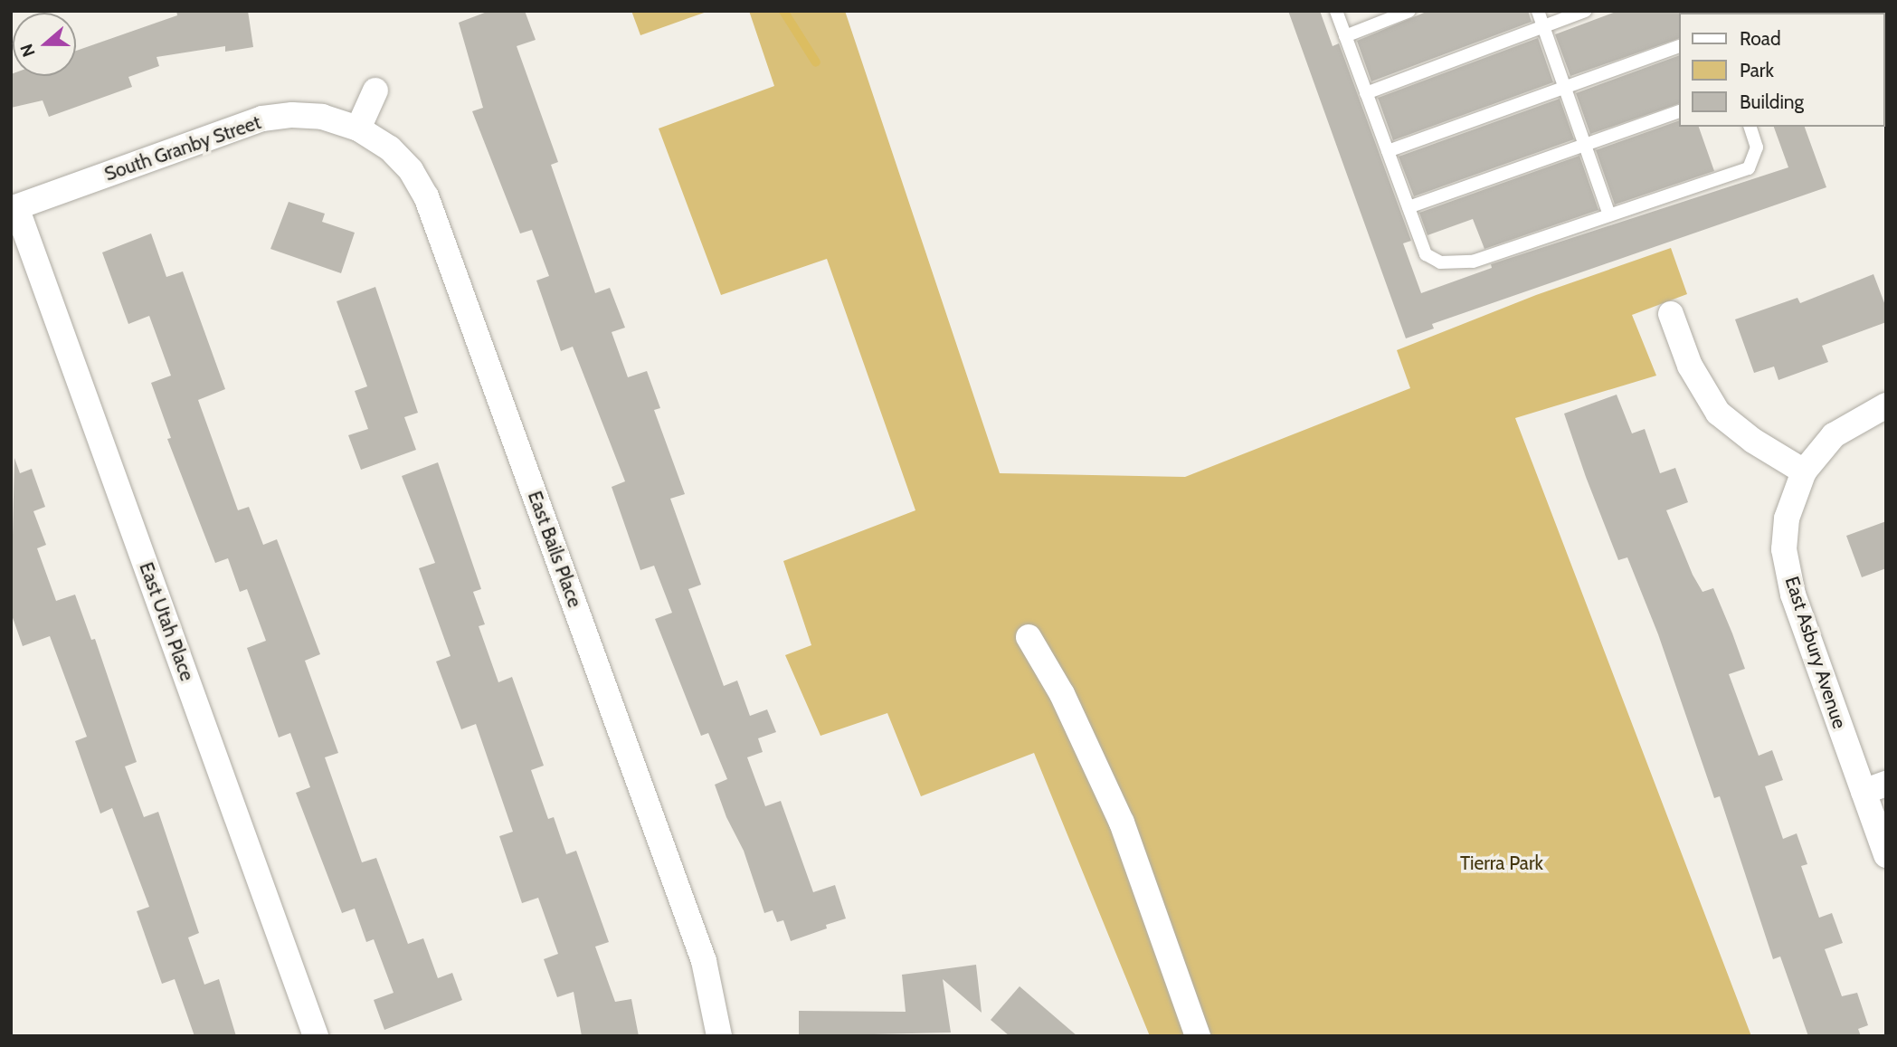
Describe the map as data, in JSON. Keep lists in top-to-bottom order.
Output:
{
  "streets": {
    "street": [
      "South Granby Street",
      "East Bails Place",
      "East Utah Place",
      "East Asbury Avenue"
    ]
  },
  "crossings": [
    ["South Granby Street", "East Bails Place"],
    ["South Granby Street", "East Utah Place"]
  ],
  "parks": ["Tierra Park"],
  "legend": ["Road", "Park", "Building"],
  "north": "left"
}
